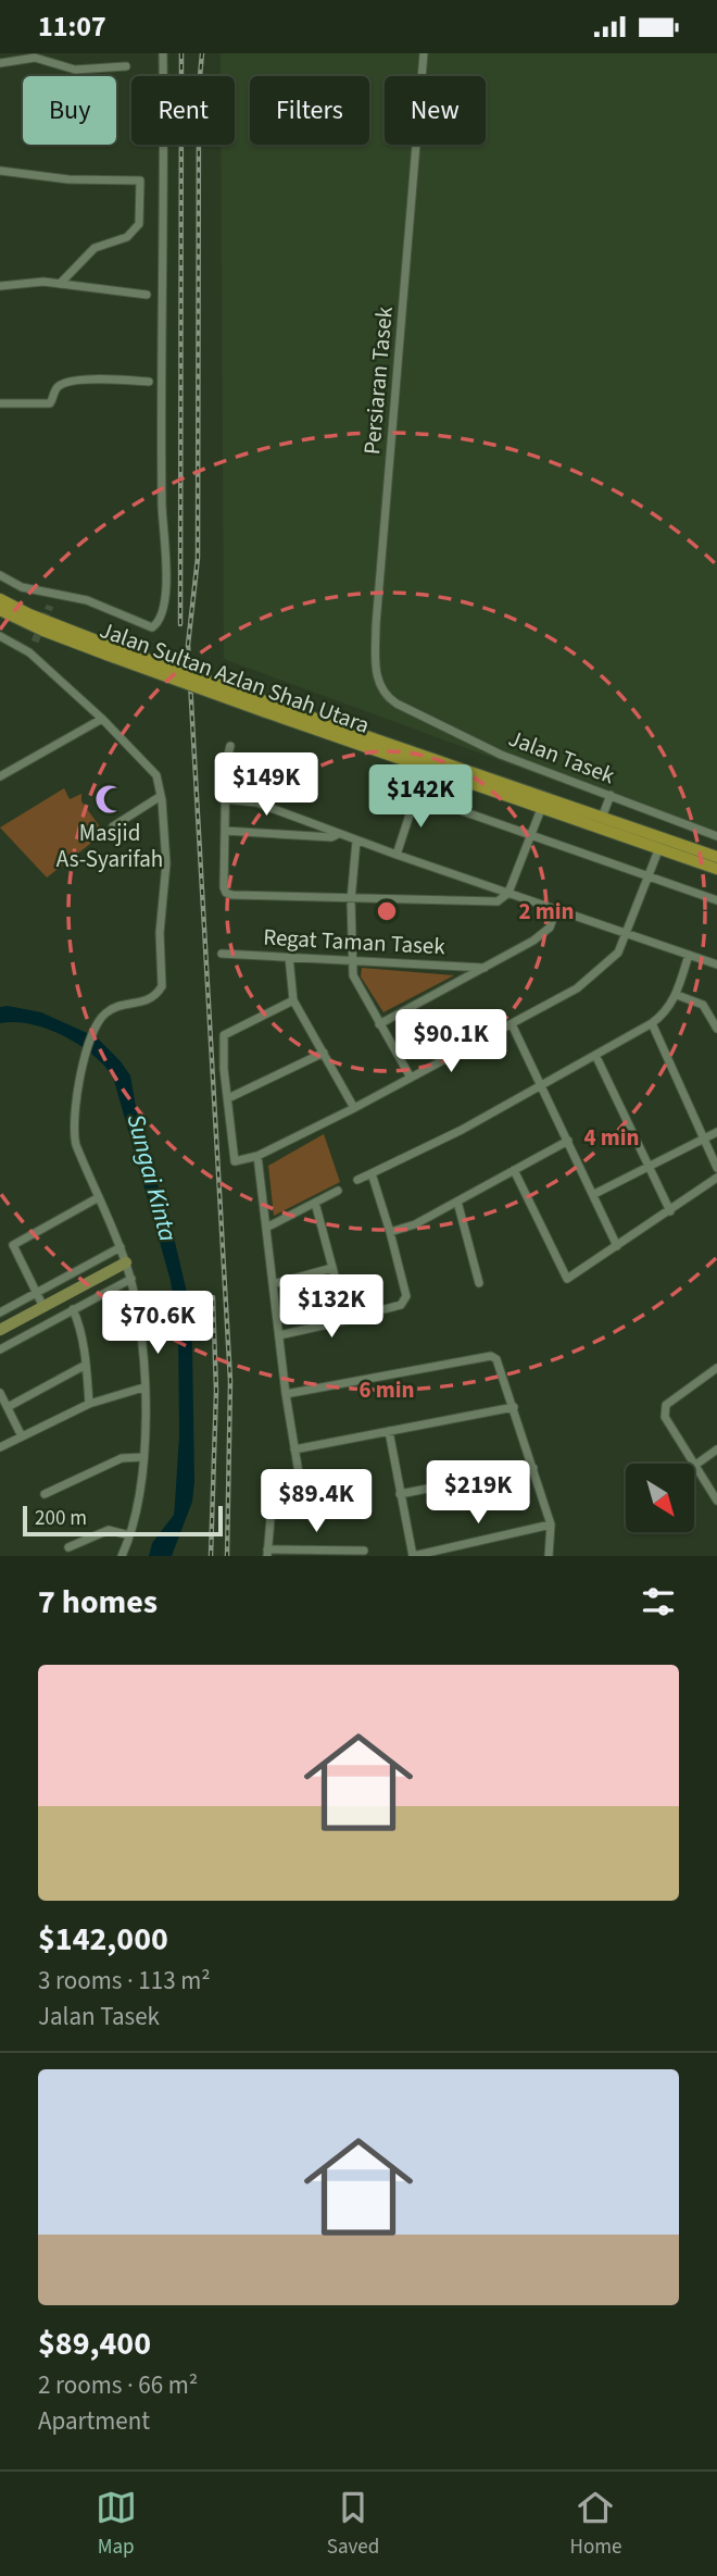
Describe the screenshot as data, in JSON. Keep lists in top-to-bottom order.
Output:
{
  "streets": {
    "main road": ["Jalan Sultan Azlan Shah Utara"],
    "street": ["Persiaran Tasek", "Jalan Tasek", "Regat Taman Tasek"]
  },
  "crossings": [
    ["Persiaran Tasek", "Jalan Tasek"]
  ],
  "water": ["Sungai Kinta"],
  "places": {
    "mosque": ["Masjid As-Syarifah"]
  },
  "scale_bar": "200 m",
  "north": "bottom right",
  "page": {
    "status": "11:07",
    "chip": [
      "Buy",
      "Rent",
      "Filters",
      "New"
    ],
    "price": [
      "$149K",
      "$142K",
      "$90.1K",
      "$132K",
      "$70.6K",
      "$219K",
      "$89.4K"
    ],
    "scale": "200 m",
    "heading": "7 homes",
    "list": [
      {
        "name": "$142,000",
        "note": "3 rooms · 113 m² · Jalan Tasek"
      },
      {
        "name": "$89,400",
        "note": "2 rooms · 66 m² · Apartment"
      }
    ],
    "tabs": ["Map", "Saved", "Home"]
  },
  "rings": ["2 min", "4 min", "6 min"]
}
